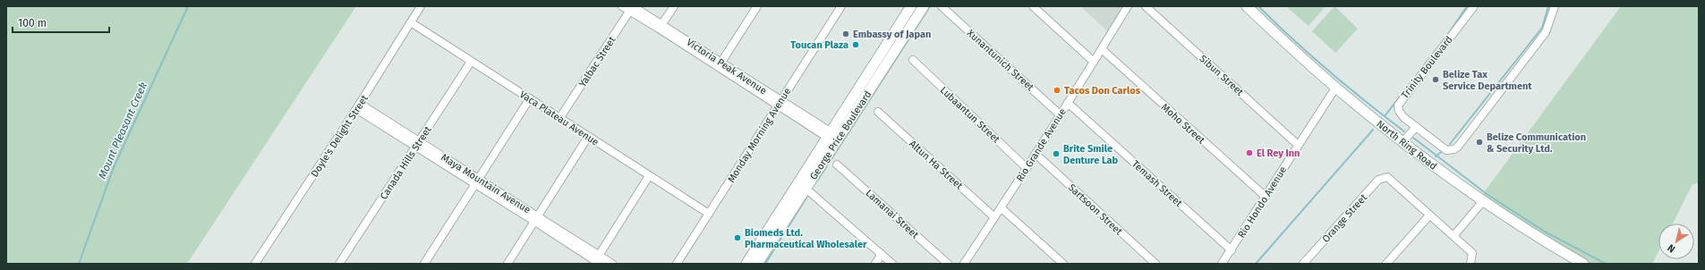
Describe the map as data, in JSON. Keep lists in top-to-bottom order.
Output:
{
  "streets": {
    "main road": ["George Price Boulevard", "North Ring Road"],
    "street": [
      "Xunantunich Street",
      "Yalbac Street",
      "Victoria Peak Avenue",
      "Trinity Boulevard",
      "Sibun Street",
      "Lubaantun Street",
      "Vaca Plateau Avenue",
      "Moho Street",
      "Monday Morning Avenue",
      "Doyle's Delight Street",
      "Rio Grande Avenue",
      "Canada Hills Street",
      "Altun Ha Street",
      "Maya Mountain Avenue",
      "Temash Street",
      "Rio Hondo Avenue",
      "Sartsoon Street",
      "Lamanai Street",
      "Orange Street"
    ]
  },
  "crossings": [
    ["Xunantunich Street", "Rio Grande Avenue"],
    ["Yalbac Street", "Victoria Peak Avenue"],
    ["Yalbac Street", "Vaca Plateau Avenue"],
    ["Victoria Peak Avenue", "Monday Morning Avenue"],
    ["Victoria Peak Avenue", "George Price Boulevard"],
    ["Sibun Street", "Rio Hondo Avenue"],
    ["Lubaantun Street", "Rio Grande Avenue"],
    ["Vaca Plateau Avenue", "Monday Morning Avenue"],
    ["Vaca Plateau Avenue", "Doyle's Delight Street"],
    ["Vaca Plateau Avenue", "Canada Hills Street"],
    ["Moho Street", "Rio Grande Avenue"],
    ["Moho Street", "Rio Hondo Avenue"],
    ["Doyle's Delight Street", "Maya Mountain Avenue"],
    ["Rio Grande Avenue", "Altun Ha Street"],
    ["Rio Grande Avenue", "Temash Street"],
    ["Rio Grande Avenue", "Sartsoon Street"],
    ["North Ring Road", "Rio Hondo Avenue"],
    ["Canada Hills Street", "Maya Mountain Avenue"],
    ["Temash Street", "Rio Hondo Avenue"]
  ],
  "water": ["Mount Pleasant Creek"],
  "places": [
    "Embassy of Japan",
    "Toucan Plaza",
    "Belize Tax Service Department",
    "Tacos Don Carlos",
    "Belize Communication & Security Ltd.",
    "El Rey Inn",
    "Brite Smile Denture Lab",
    "Biomeds Ltd. Pharmaceutical Wholesaler"
  ],
  "scale_bar": "100 m",
  "north": "bottom left"
}
